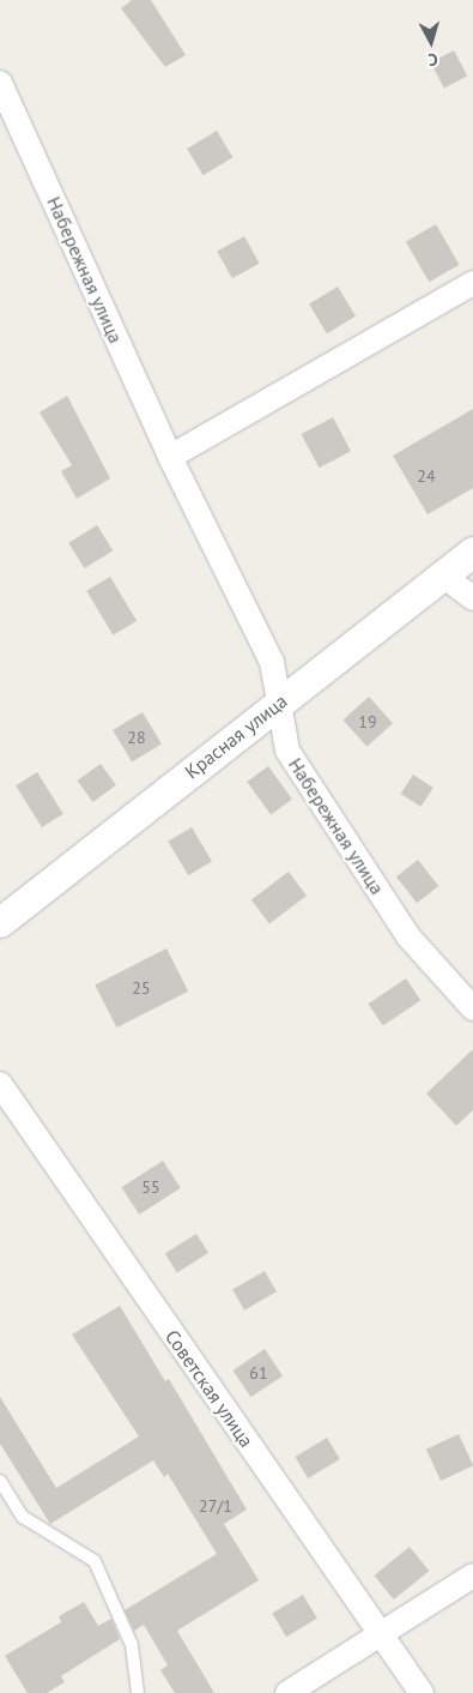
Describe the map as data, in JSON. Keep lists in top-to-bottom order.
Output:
{
  "streets": {
    "street": ["Набережная улица", "Красная улица", "Советская улица"]
  },
  "crossings": [
    ["Набережная улица", "Красная улица"]
  ],
  "house_numbers": [
    "24",
    "19",
    "28",
    "25",
    "55",
    "61",
    "27/1"
  ],
  "north": "bottom"
}
